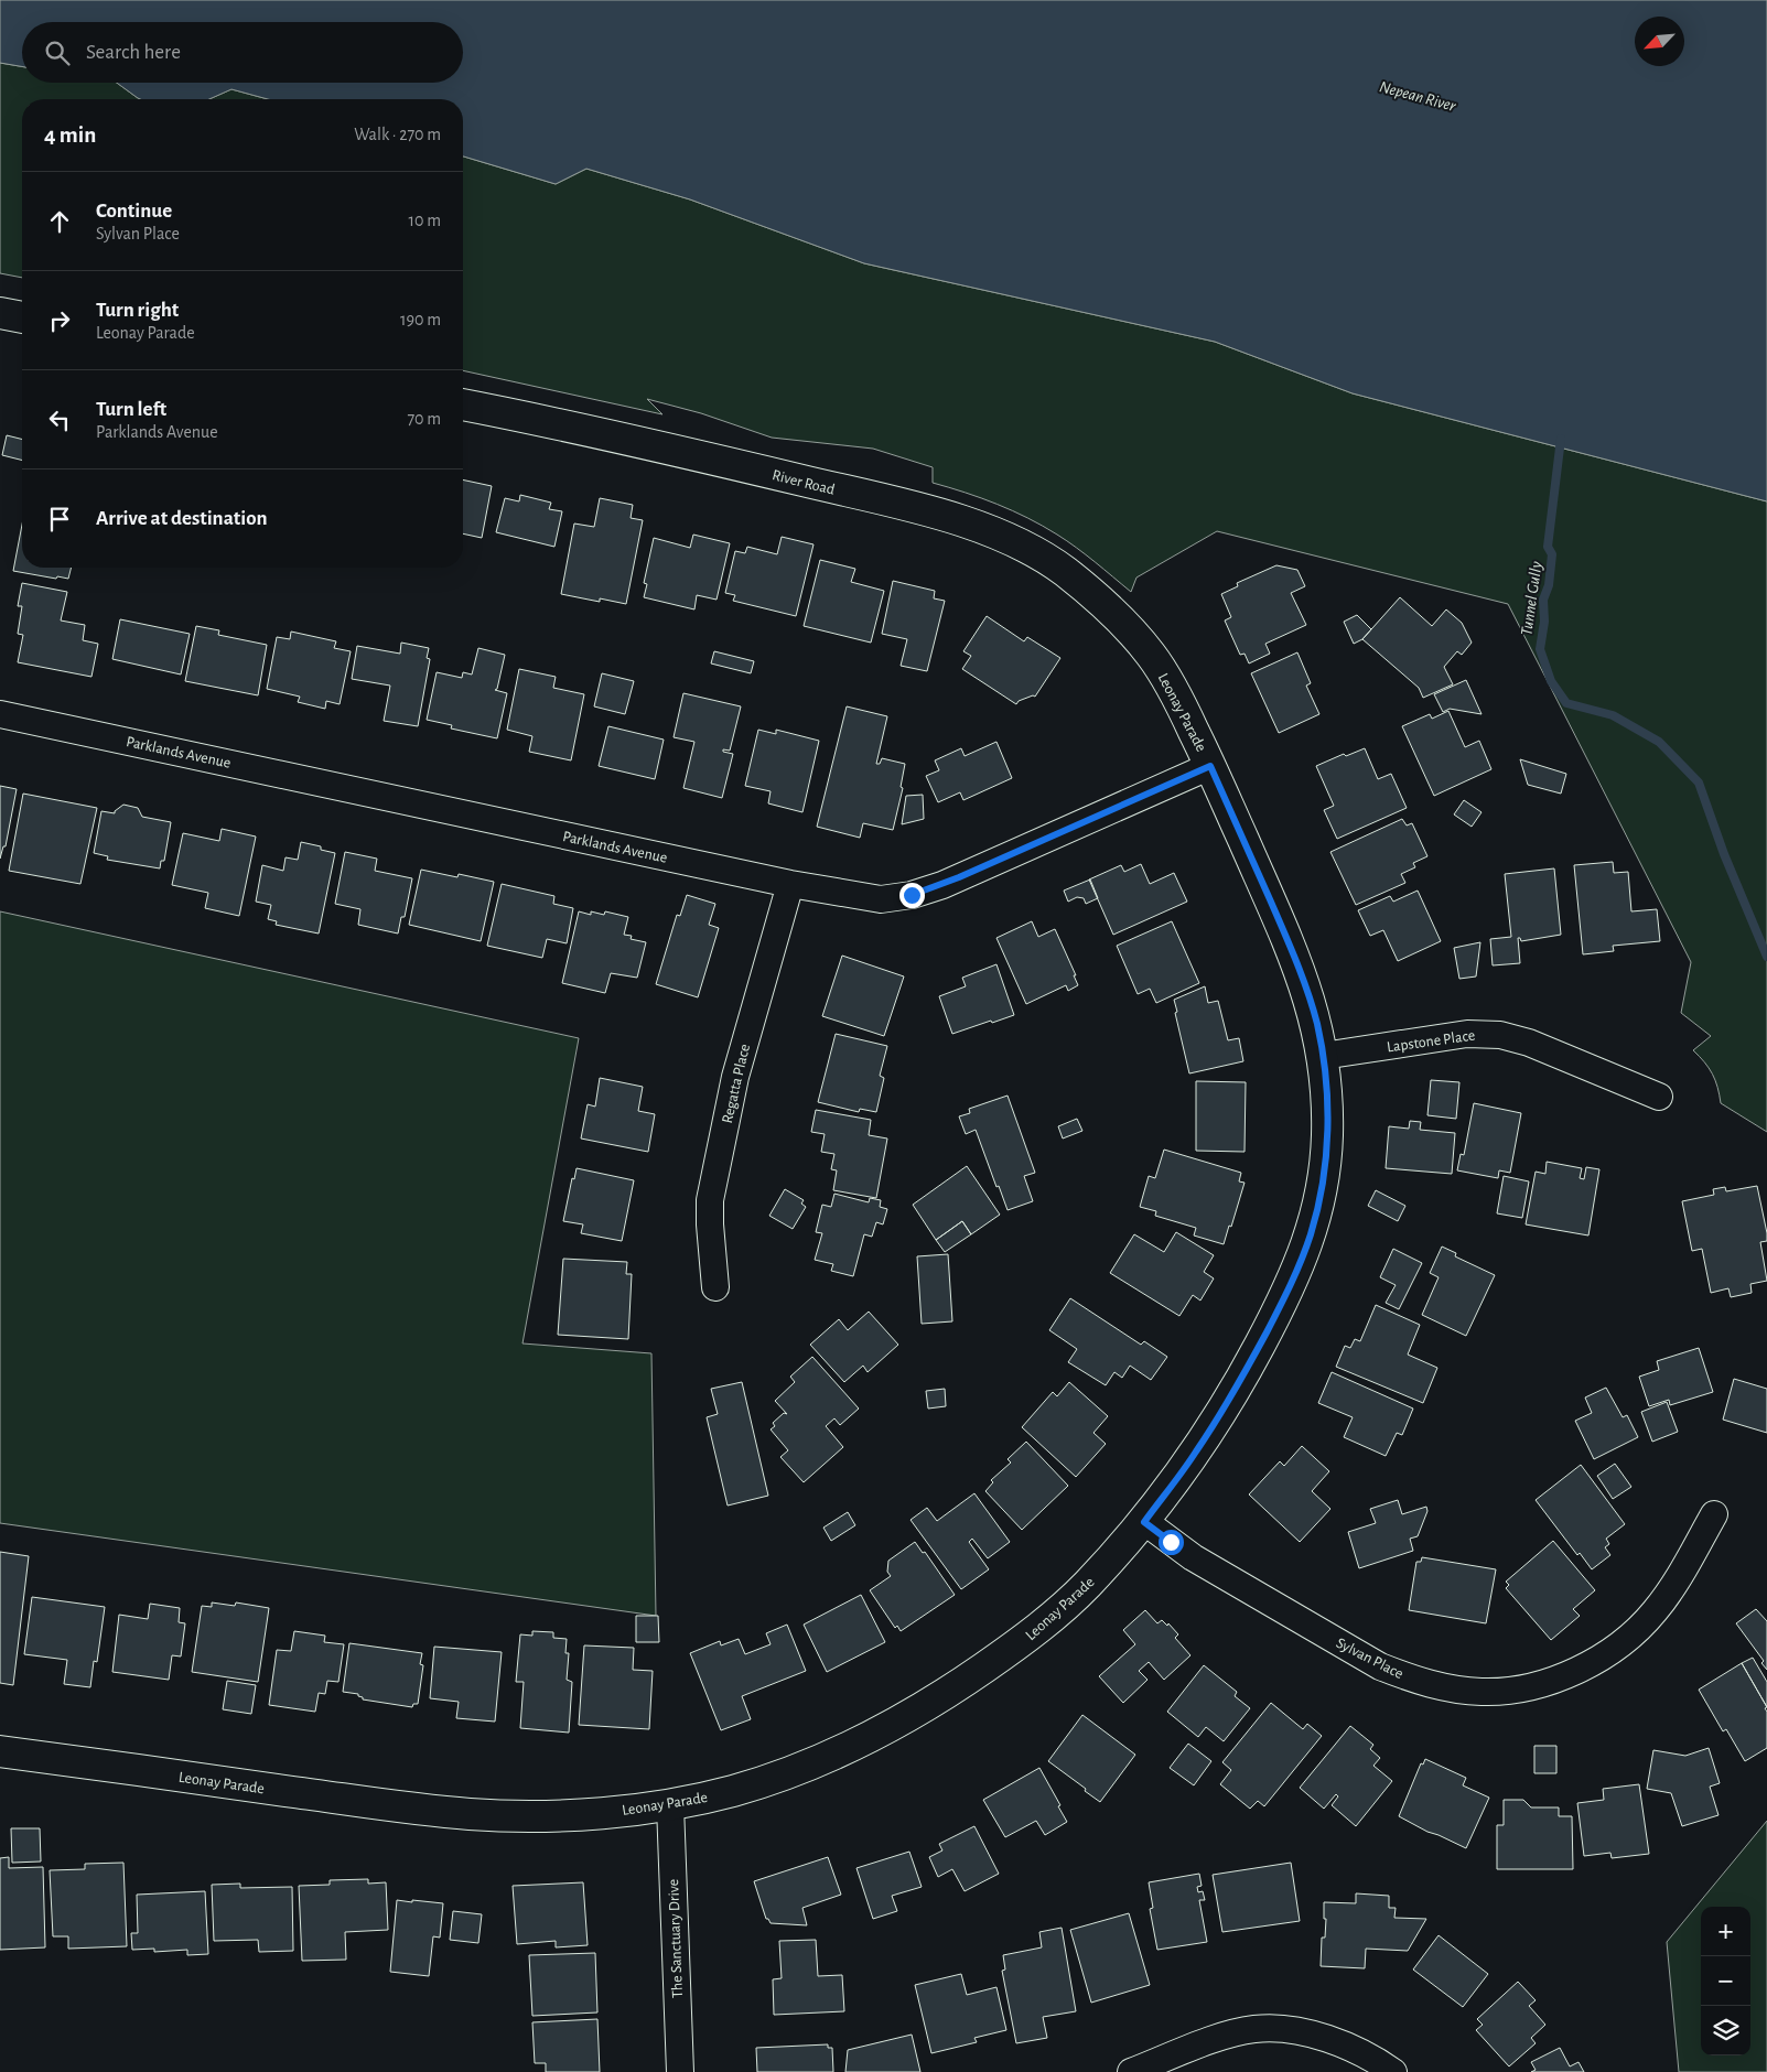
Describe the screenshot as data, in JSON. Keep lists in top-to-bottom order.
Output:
{
  "streets": {
    "street": [
      "River Road",
      "Leonay Parade",
      "Parklands Avenue",
      "Lapstone Place",
      "Regatta Place",
      "Sylvan Place",
      "The Sanctuary Drive"
    ]
  },
  "crossings": [
    ["River Road", "Leonay Parade"],
    ["Leonay Parade", "Parklands Avenue"],
    ["Leonay Parade", "Lapstone Place"],
    ["Leonay Parade", "Sylvan Place"],
    ["Leonay Parade", "The Sanctuary Drive"],
    ["Parklands Avenue", "Regatta Place"]
  ],
  "water": ["Nepean River", "Tunnel Gully"],
  "north": "bottom left",
  "page": {
    "search": "Search here",
    "heading": ["4 min", "Walk · 270 m"],
    "list": [
      ["Continue", "Sylvan Place", "10 m"],
      ["Turn right", "Leonay Parade", "190 m"],
      ["Turn left", "Parklands Avenue", "70 m"],
      "Arrive at destination"
    ],
    "map_buttons": ["+", "−"]
  }
}
